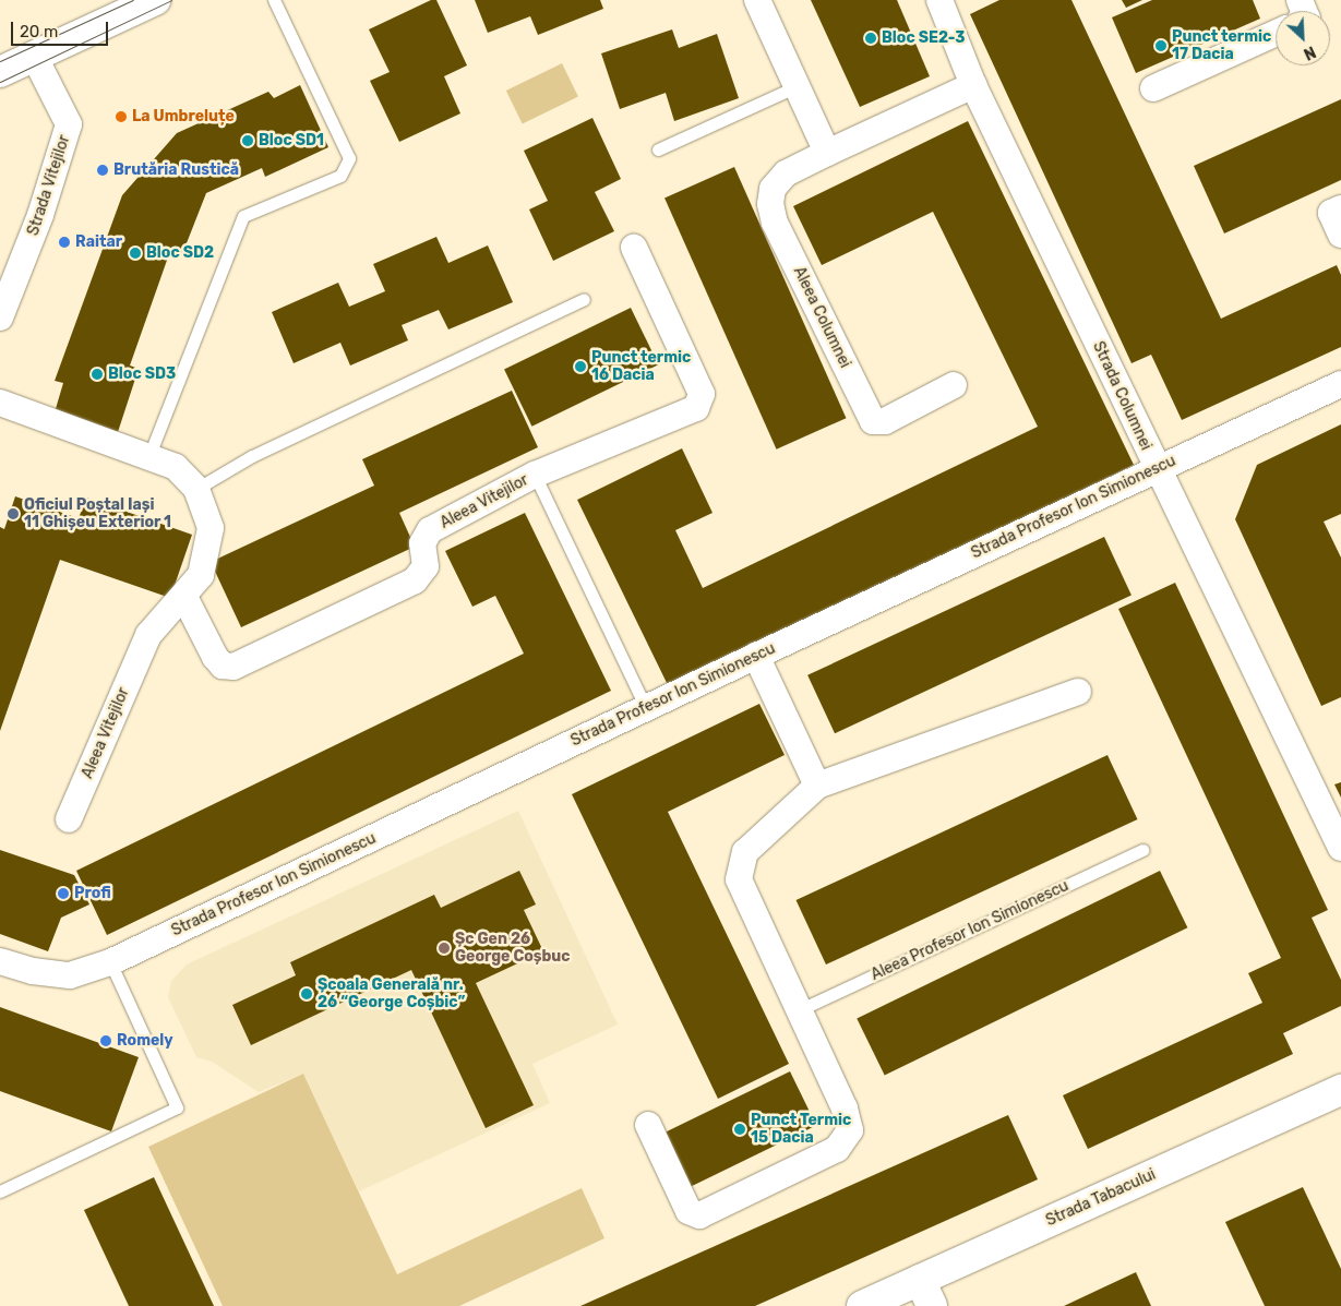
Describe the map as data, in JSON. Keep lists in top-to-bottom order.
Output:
{
  "streets": {
    "street": [
      "Strada Vitejilor",
      "Aleea Columnei",
      "Strada Columnei",
      "Aleea Vitejilor",
      "Strada Profesor Ion Simionescu",
      "Strada Tabacului"
    ],
    "lane": ["Aleea Profesor Ion Simionescu"]
  },
  "crossings": [
    ["Aleea Columnei", "Strada Columnei"],
    ["Strada Columnei", "Strada Profesor Ion Simionescu"]
  ],
  "places": [
    "Bloc SE2-3",
    "Punct termic 17 Dacia",
    "La Umbreluțe",
    "Bloc SD1",
    "Brutăria Rustică",
    "Raitar",
    "Bloc SD2",
    "Punct termic 16 Dacia",
    "Bloc SD3",
    "Oficiul Poștal Iași 11 Ghișeu Exterior 1",
    "Profi",
    "Șc Gen 26 George Coșbuc",
    "Școala Generală nr. 26 “George Coșbic”",
    "Romely",
    "Punct Termic 15 Dacia"
  ],
  "scale_bar": "20 m",
  "north": "bottom right"
}
